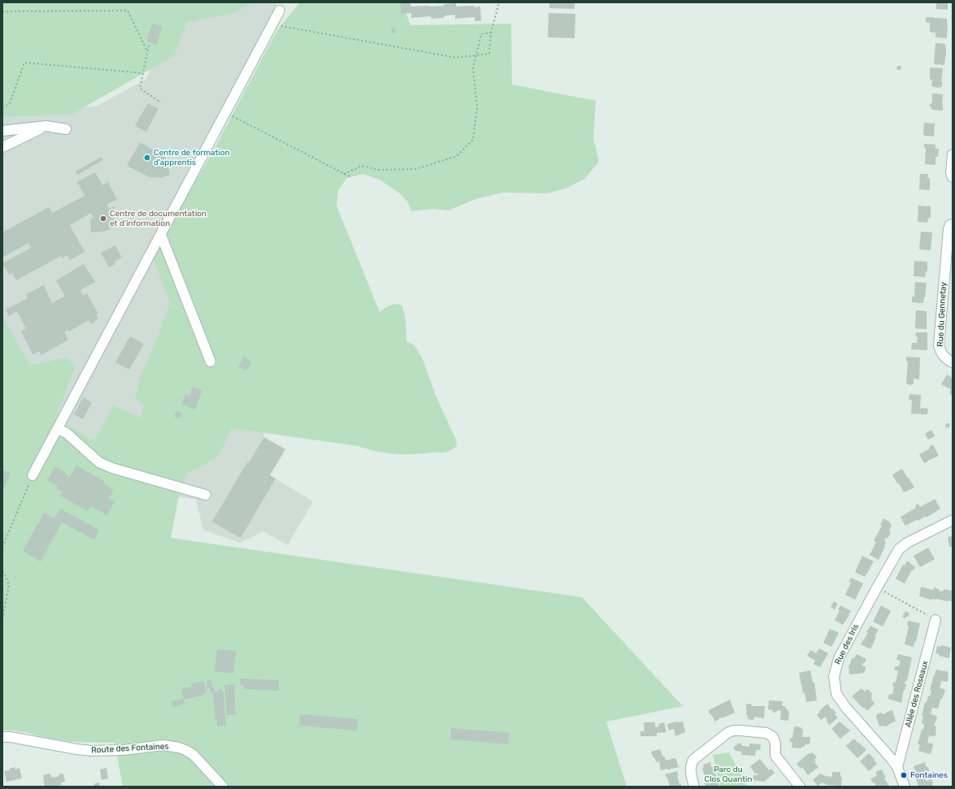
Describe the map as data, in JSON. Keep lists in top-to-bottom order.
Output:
{
  "streets": {
    "street": [
      "Rue du Gennetay",
      "Rue des Iris",
      "Allée des Roseaux",
      "Route des Fontaines"
    ]
  },
  "crossings": [
    ["Rue des Iris", "Allée des Roseaux"]
  ],
  "parks": ["Parc du Clos Quantin"],
  "places": ["Centre de formation d'apprentis", "Centre de documentation et d’information", "Fontaines"]
}
